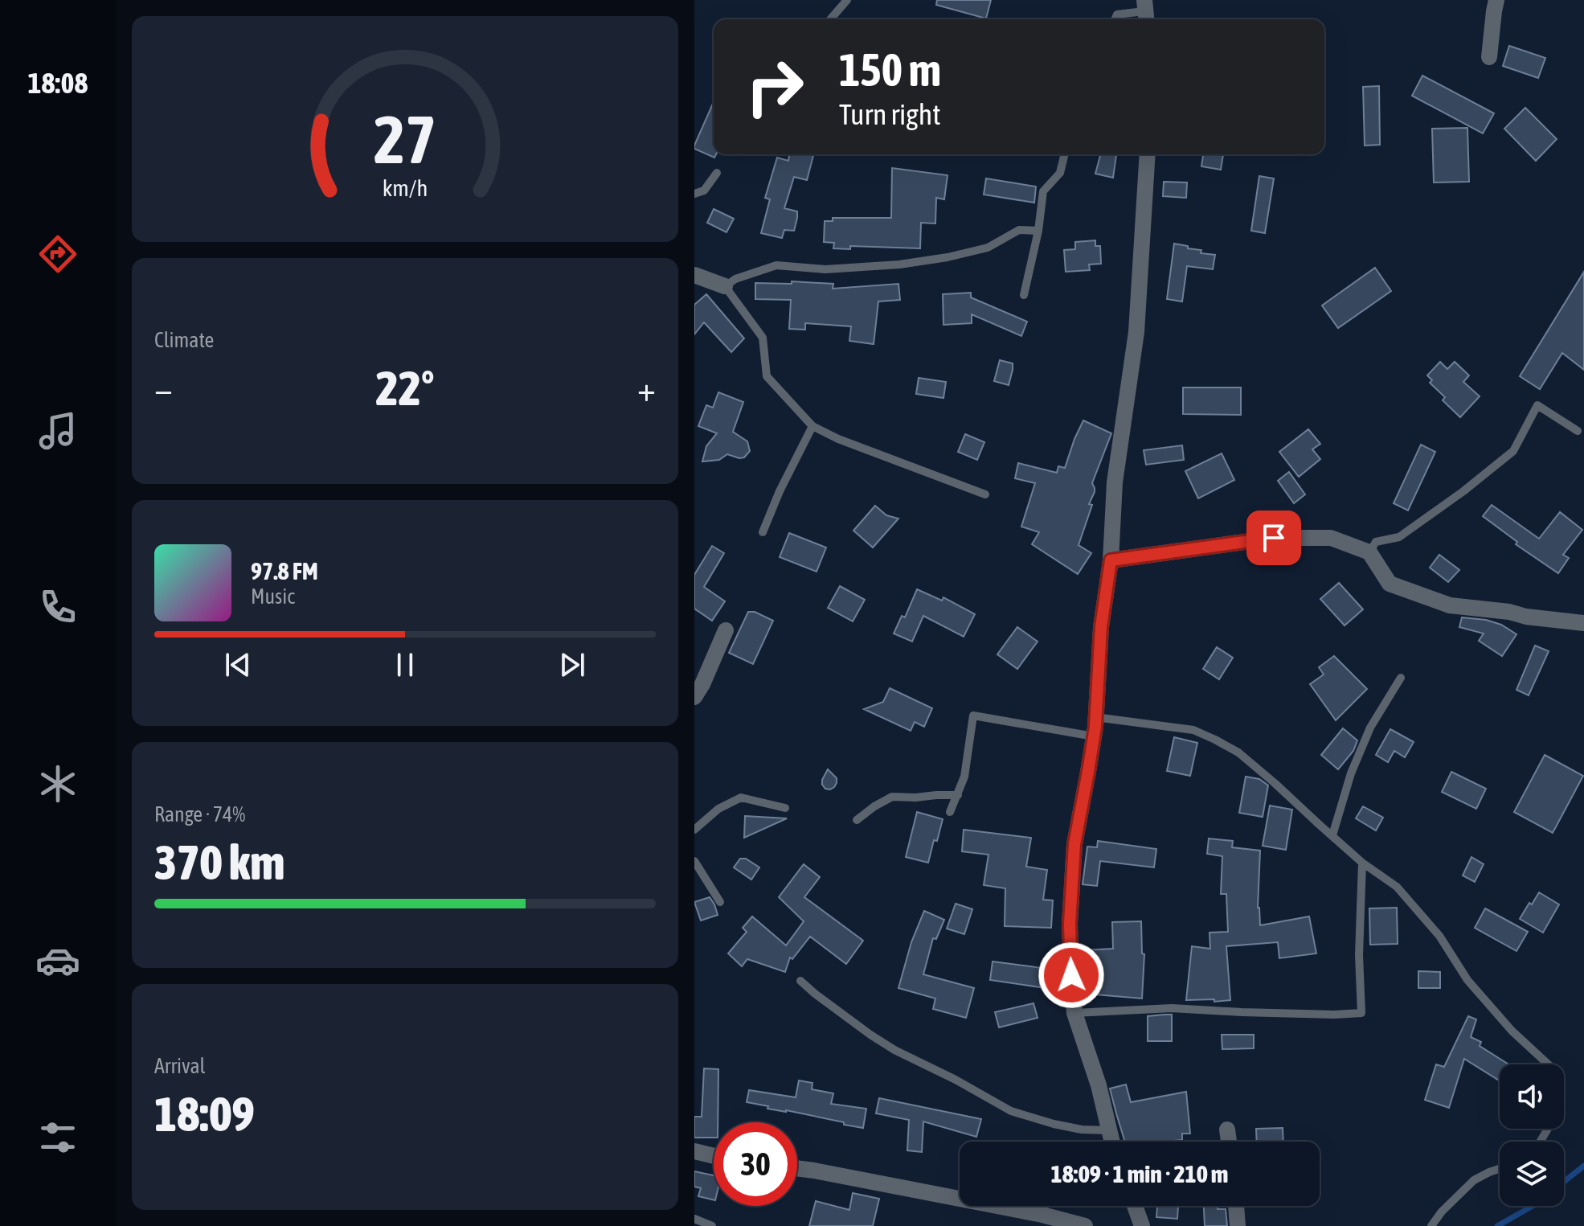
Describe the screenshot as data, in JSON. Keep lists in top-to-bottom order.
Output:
{
  "page": {
    "tabs": "18:08",
    "turn": ["150 m", "Turn right"],
    "tile": [
      "Climate",
      ["Range · 74%", "370 km"],
      ["Arrival", "18:09"]
    ],
    "heat": ["−", "22°", "+"],
    "song": ["97.8 FM", "Music"],
    "limit": "30",
    "trip": "18:09 · 1 min · 210 m",
    "gauge": ["27", "km/h"]
  }
}
